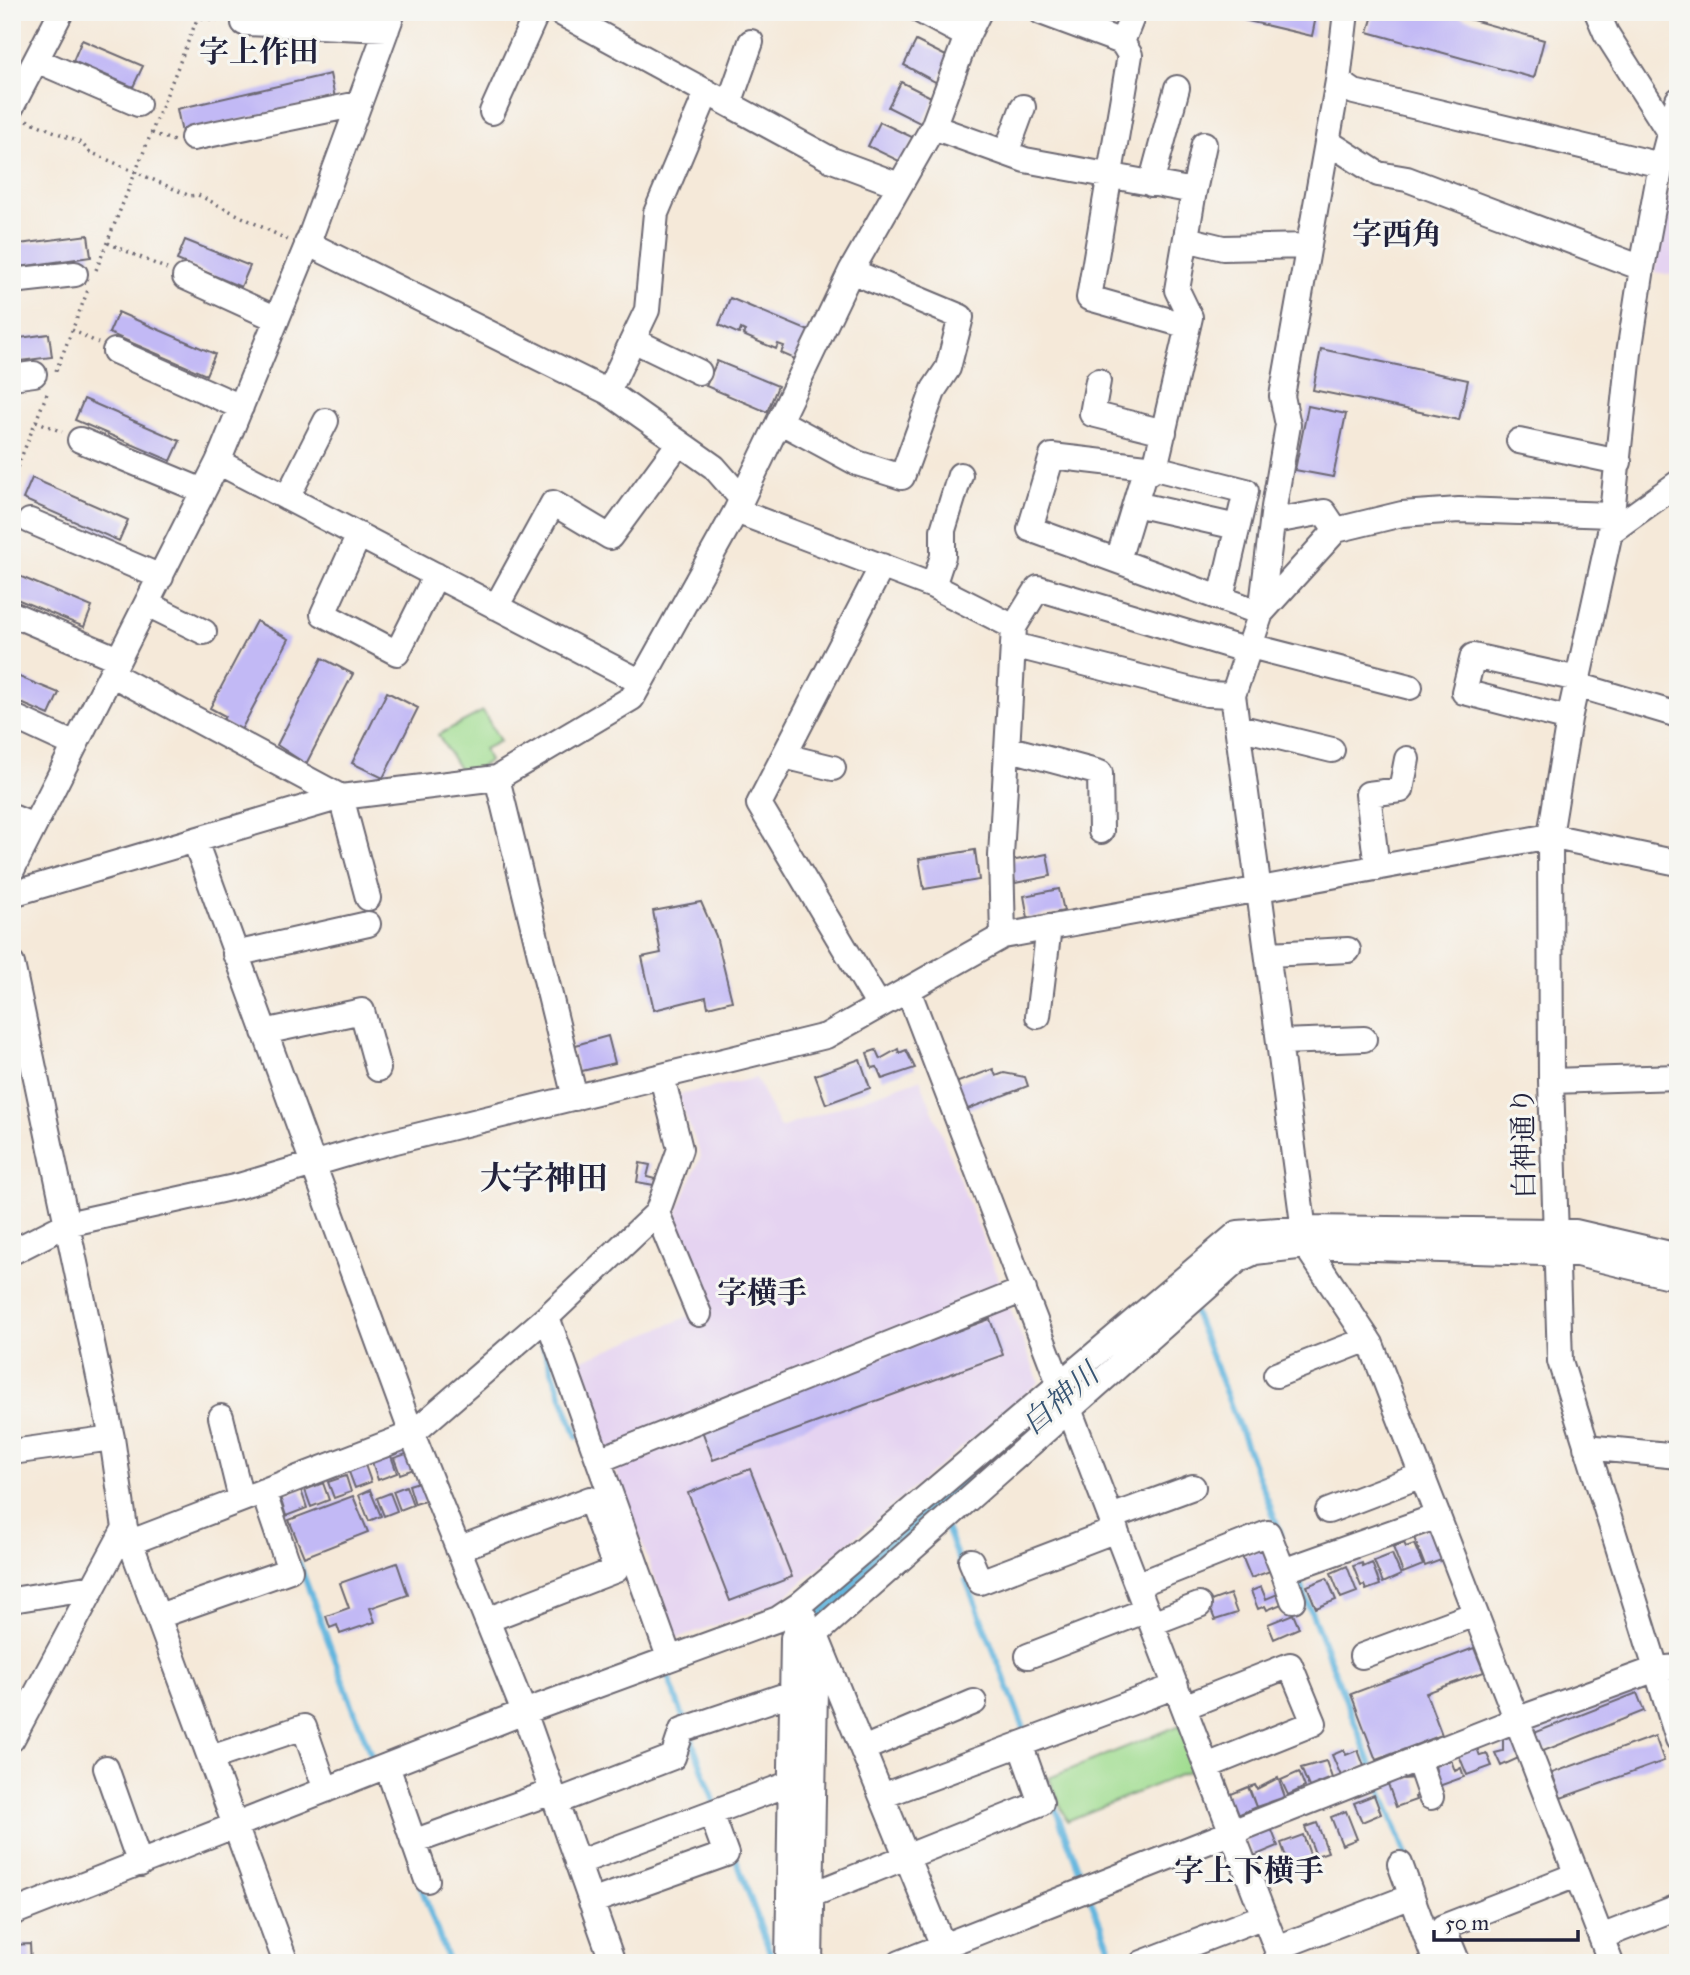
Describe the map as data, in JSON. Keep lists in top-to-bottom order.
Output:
{
  "streets": {
    "street": ["白神通り"]
  },
  "districts": [
    "字上作田",
    "字西角",
    "大字神田",
    "字横手",
    "字上下横手"
  ],
  "water": ["白神川"],
  "scale_bar": "50 m"
}
